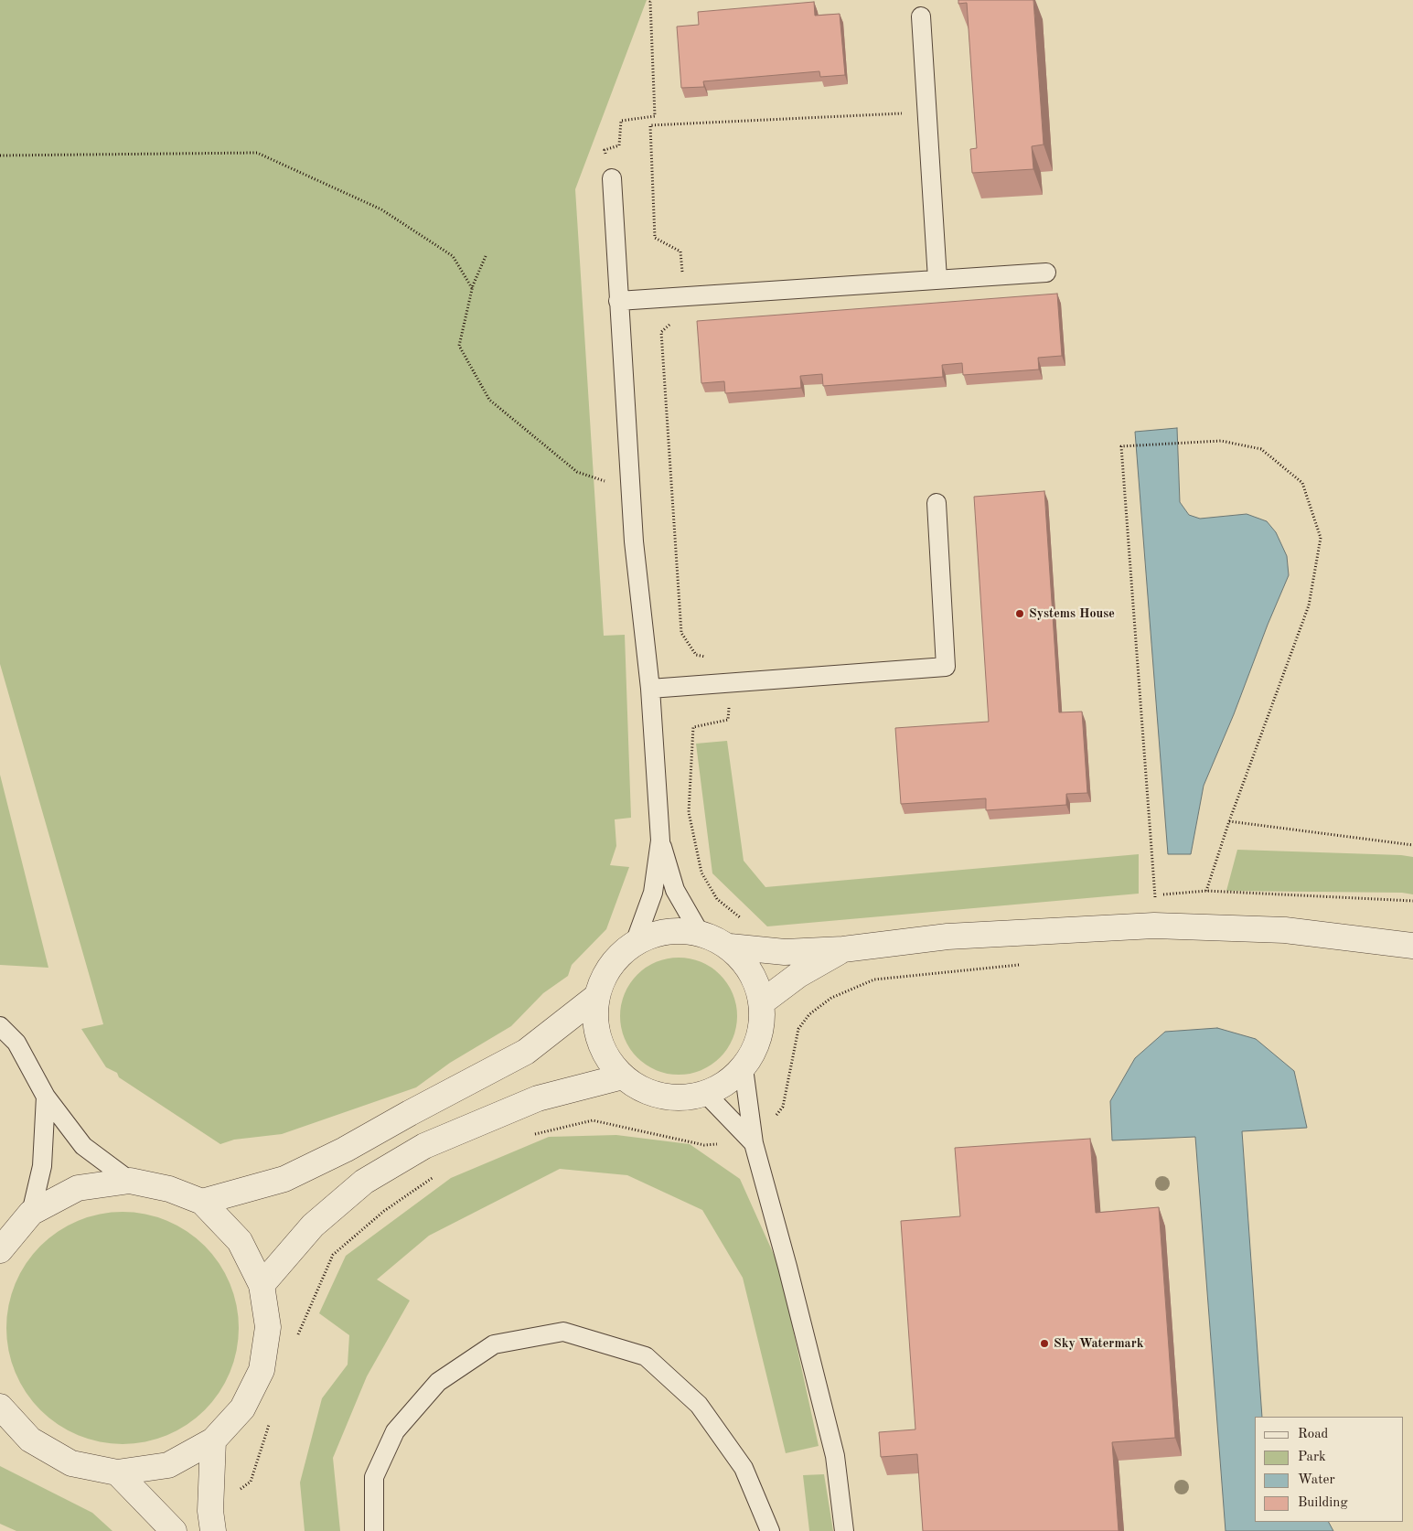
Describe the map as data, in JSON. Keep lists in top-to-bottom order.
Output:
{
  "places": ["Systems House", "Sky Watermark"],
  "legend": [
    "Road",
    "Park",
    "Water",
    "Building"
  ]
}
